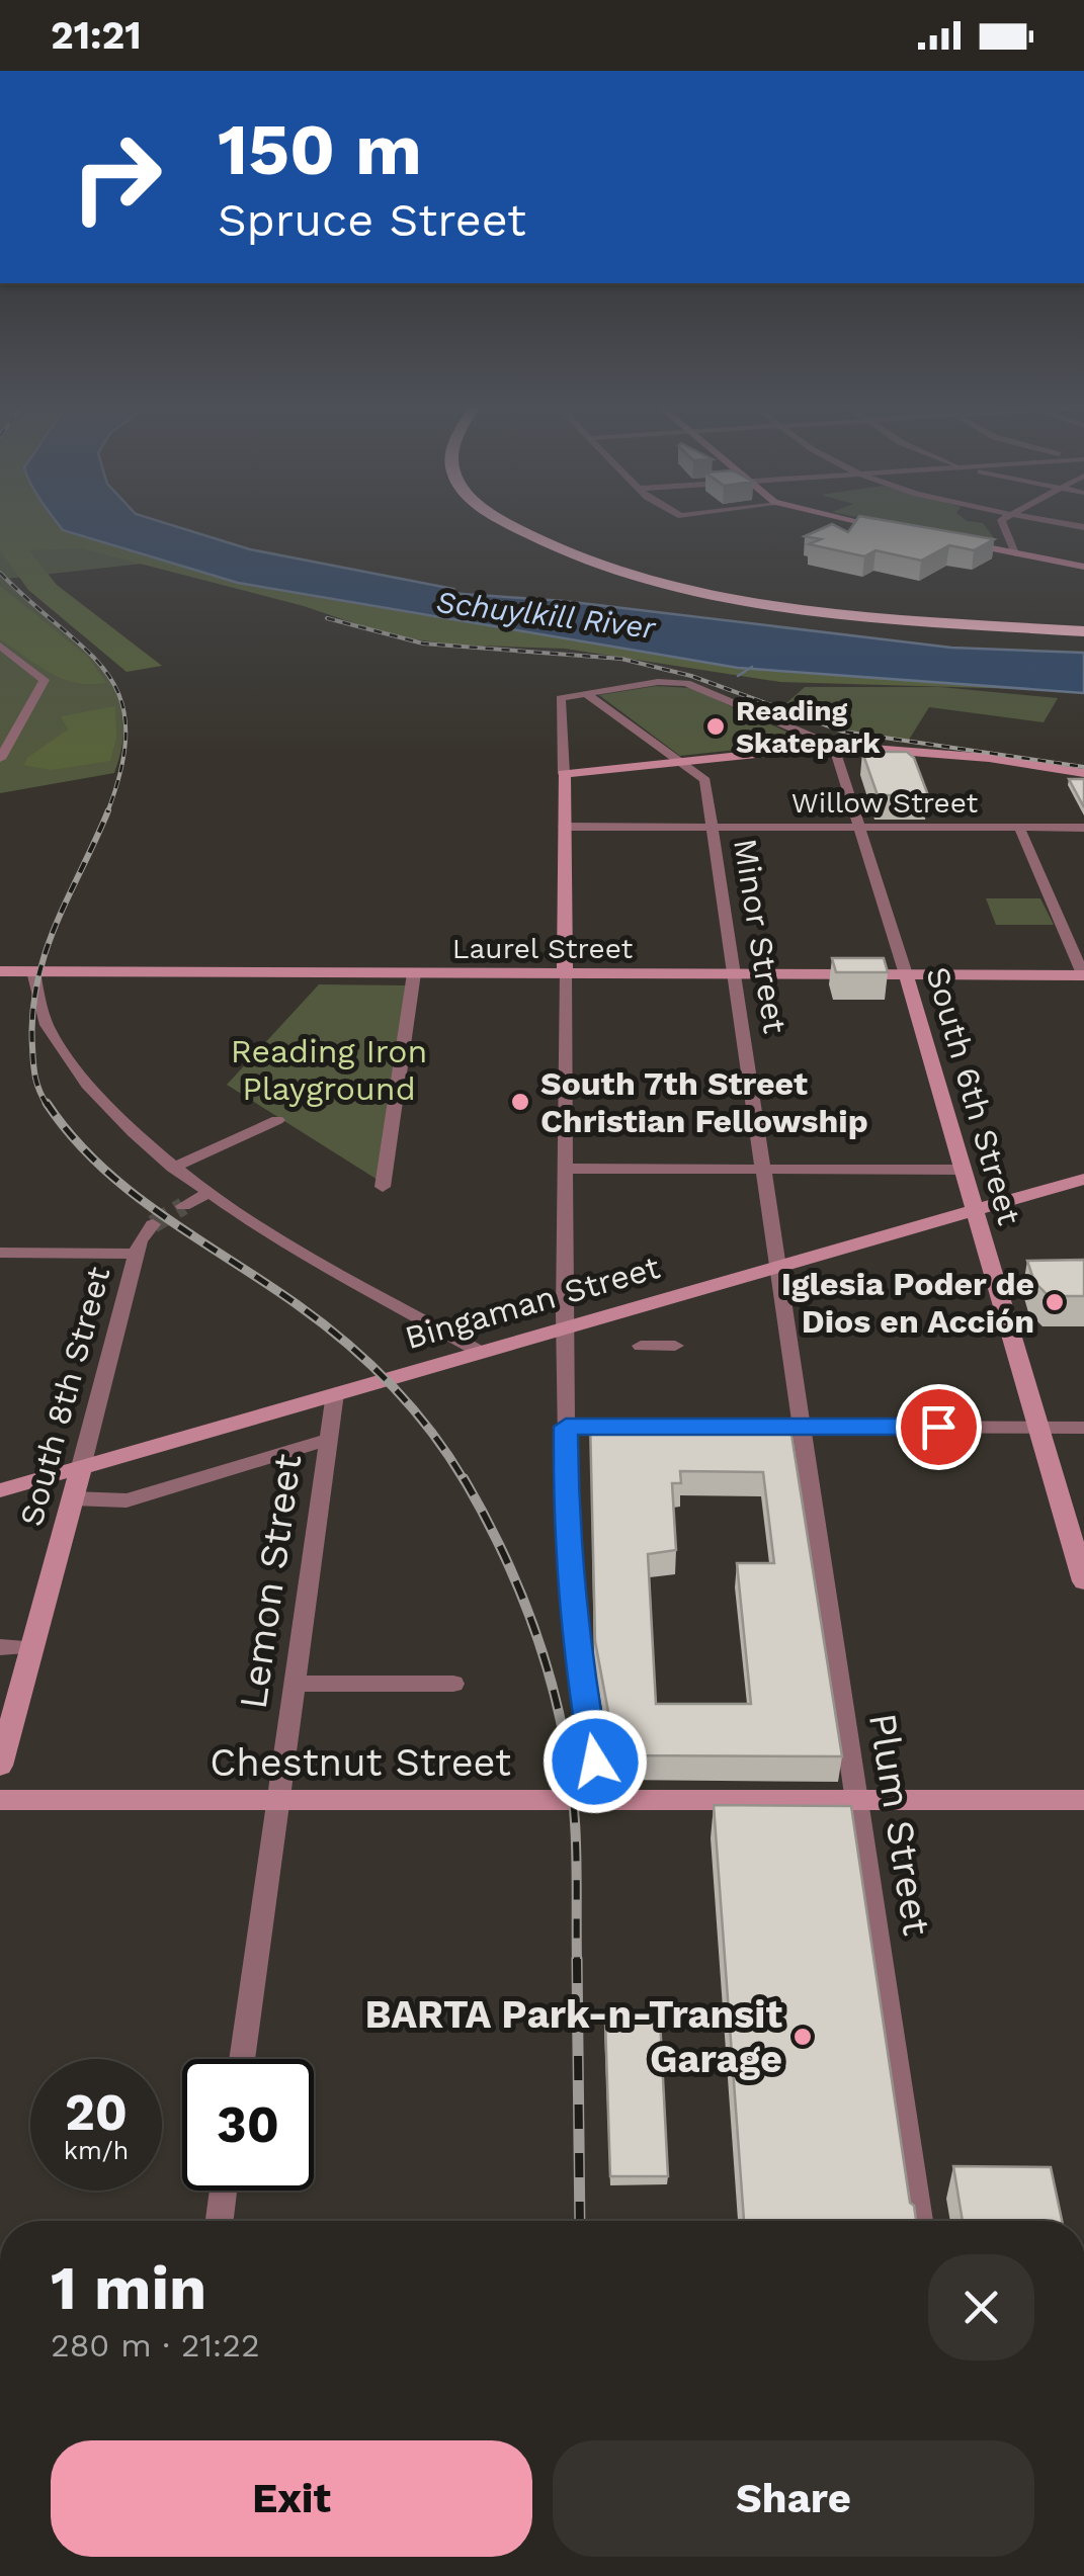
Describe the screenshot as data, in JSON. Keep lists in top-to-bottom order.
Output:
{
  "streets": {
    "street": [
      "Willow Street",
      "Minor Street",
      "Laurel Street",
      "South 6th Street",
      "Bingaman Street",
      "South 8th Street",
      "Lemon Street",
      "Chestnut Street",
      "Plum Street"
    ]
  },
  "crossings": [
    ["Willow Street", "Minor Street"],
    ["Willow Street", "South 6th Street"],
    ["Minor Street", "Laurel Street"],
    ["Minor Street", "Bingaman Street"],
    ["Minor Street", "Plum Street"],
    ["Laurel Street", "South 6th Street"],
    ["South 6th Street", "Bingaman Street"],
    ["Bingaman Street", "South 8th Street"],
    ["Bingaman Street", "Lemon Street"],
    ["Lemon Street", "Chestnut Street"],
    ["Chestnut Street", "Plum Street"]
  ],
  "water": ["Schuylkill River"],
  "parks": ["Reading Iron Playground"],
  "places": [
    "Reading Skatepark",
    "South 7th Street Christian Fellowship",
    "Iglesia Poder de Dios en Acción",
    "BARTA Park-n-Transit Garage"
  ],
  "page": {
    "status": "21:21",
    "turn": ["150 m", "Spruce Street"],
    "speed": "20 km/h",
    "limit": "30",
    "heading": ["1 min", "280 m · 21:22"],
    "buttons": ["Exit", "Share"]
  }
}
